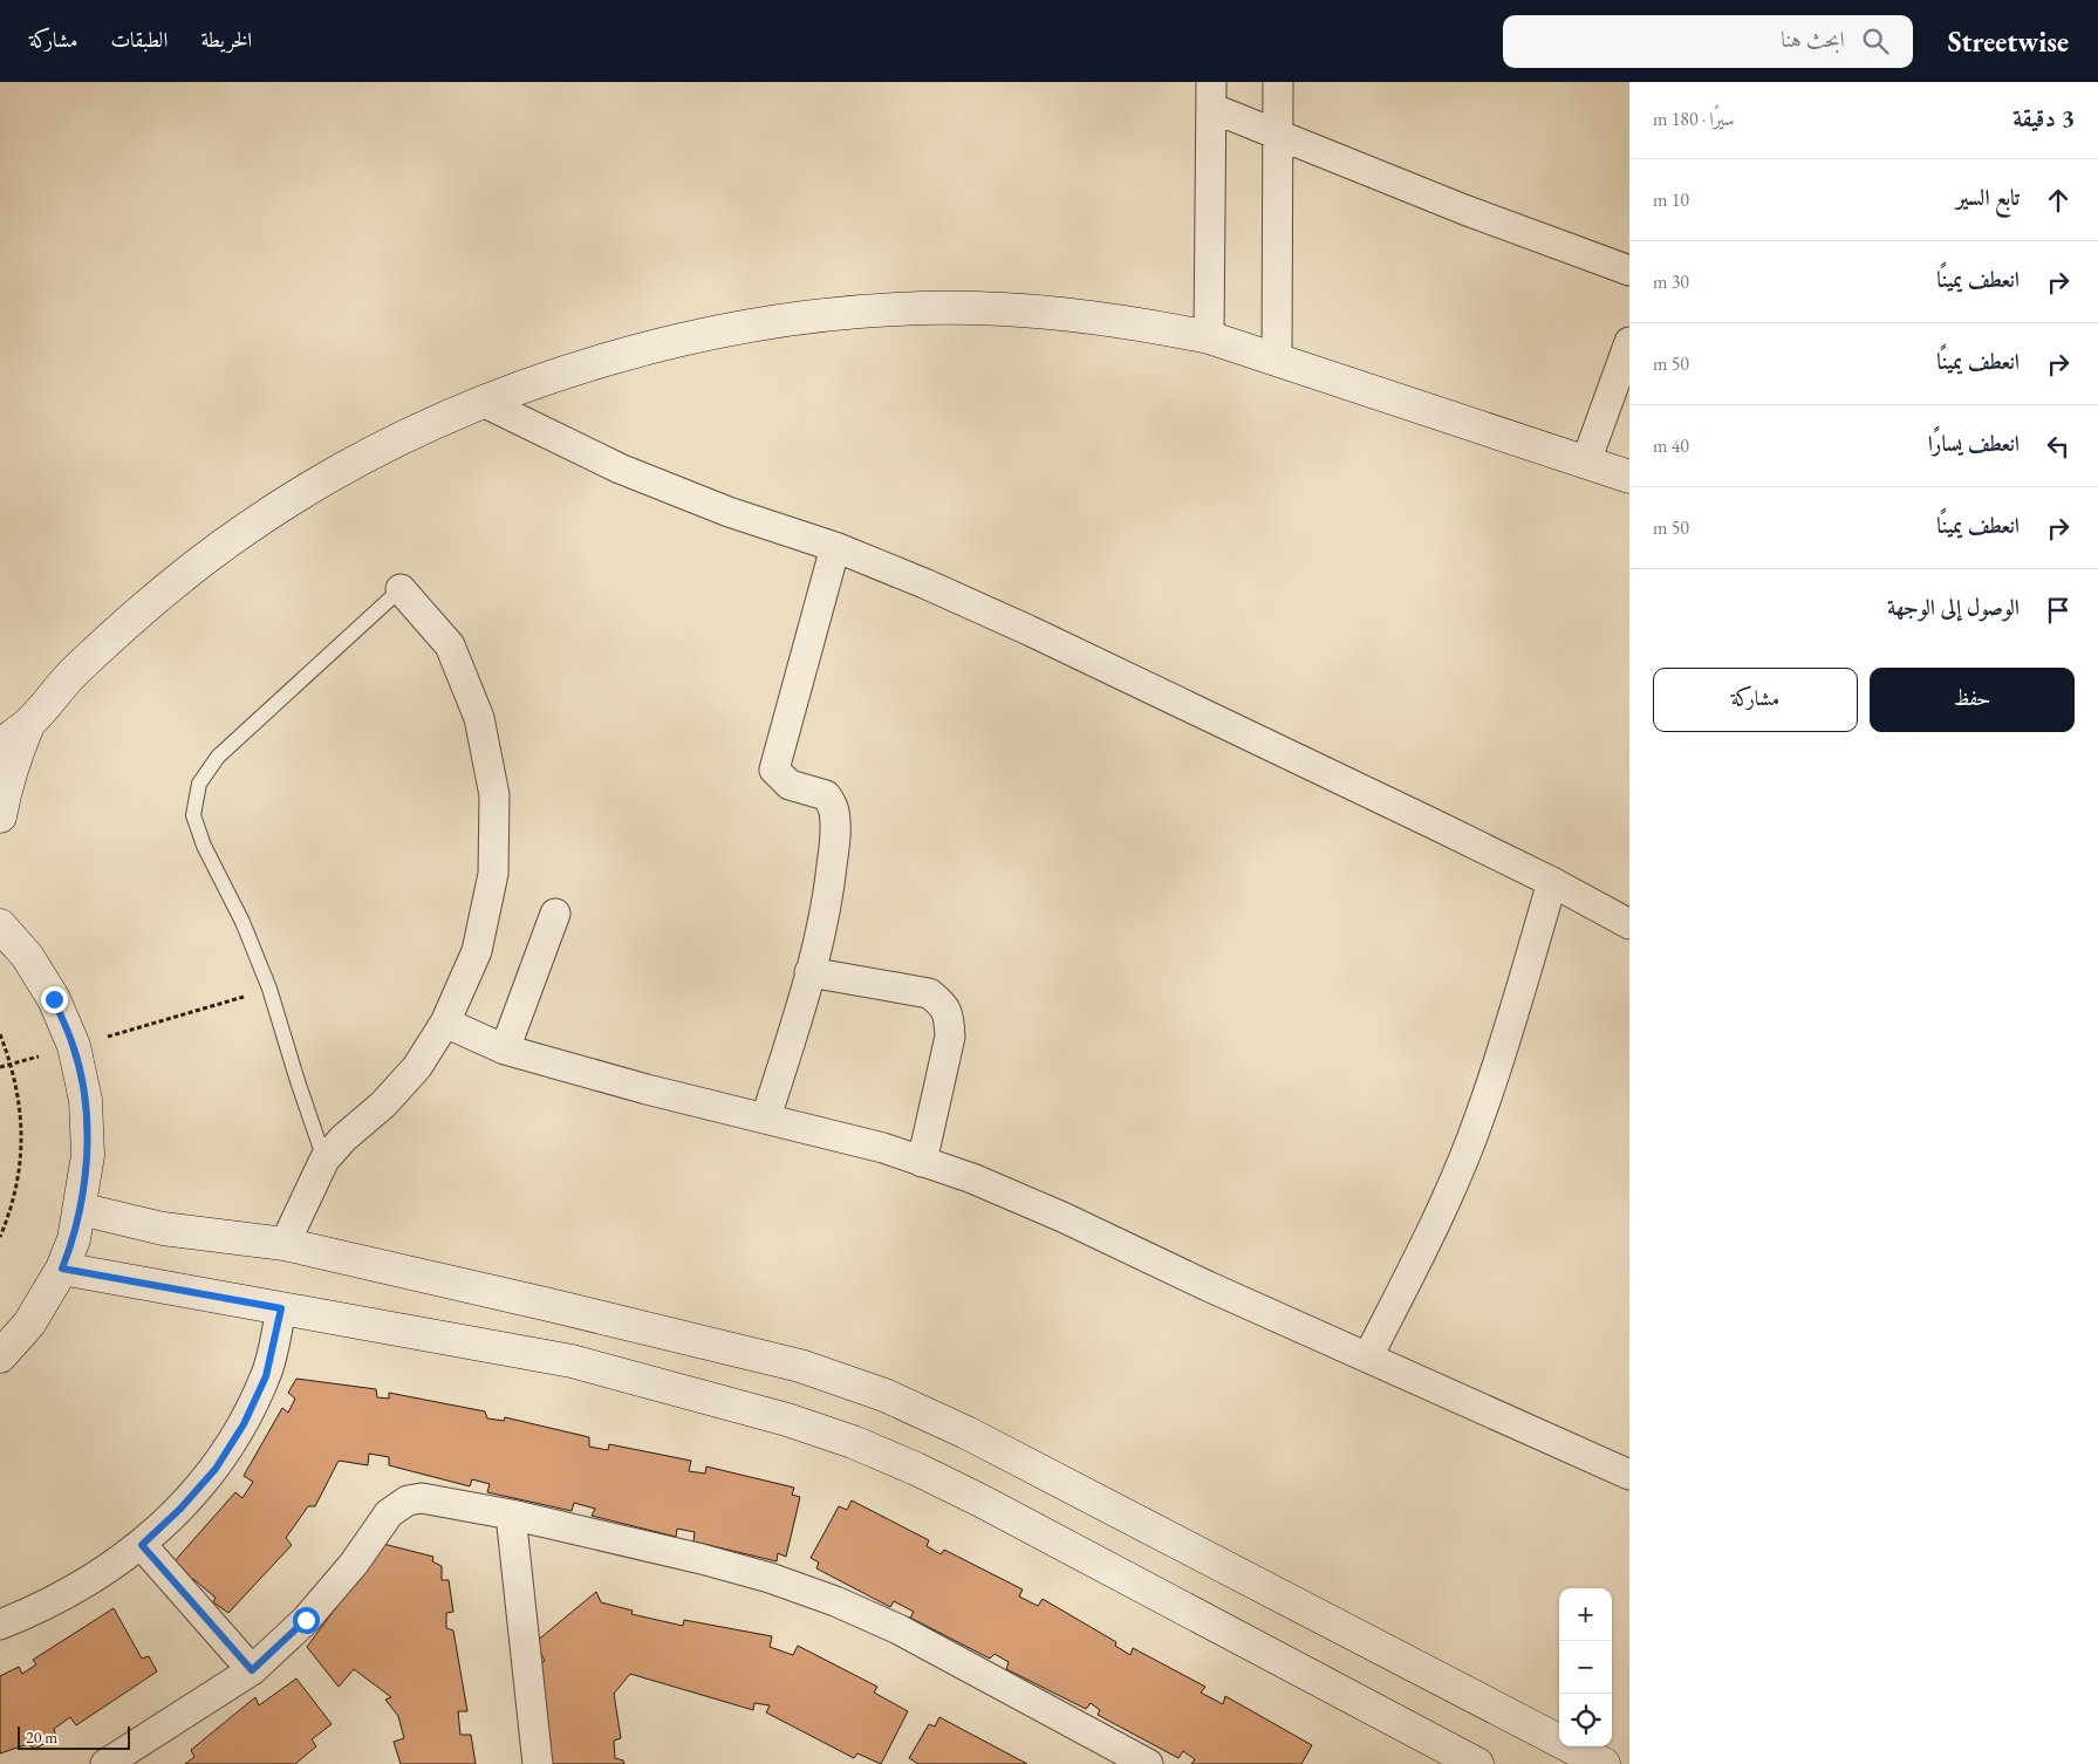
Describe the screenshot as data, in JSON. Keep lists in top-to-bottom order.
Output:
{
  "scale_bar": "20 m",
  "page": {
    "header": "Streetwise",
    "search": "ابحث هنا",
    "nav": ["الخريطة", "الطبقات", "مشاركة"],
    "heading": ["3 دقيقة", "سيرًا · 180 m"],
    "list": [
      ["تابع السير", "10 m"],
      ["انعطف يمينًا", "30 m"],
      ["انعطف يمينًا", "50 m"],
      ["انعطف يسارًا", "40 m"],
      ["انعطف يمينًا", "50 m"],
      "الوصول إلى الوجهة"
    ],
    "buttons": ["حفظ", "مشاركة"],
    "map_buttons": ["+", "−"],
    "scale": "20 m"
  }
}
